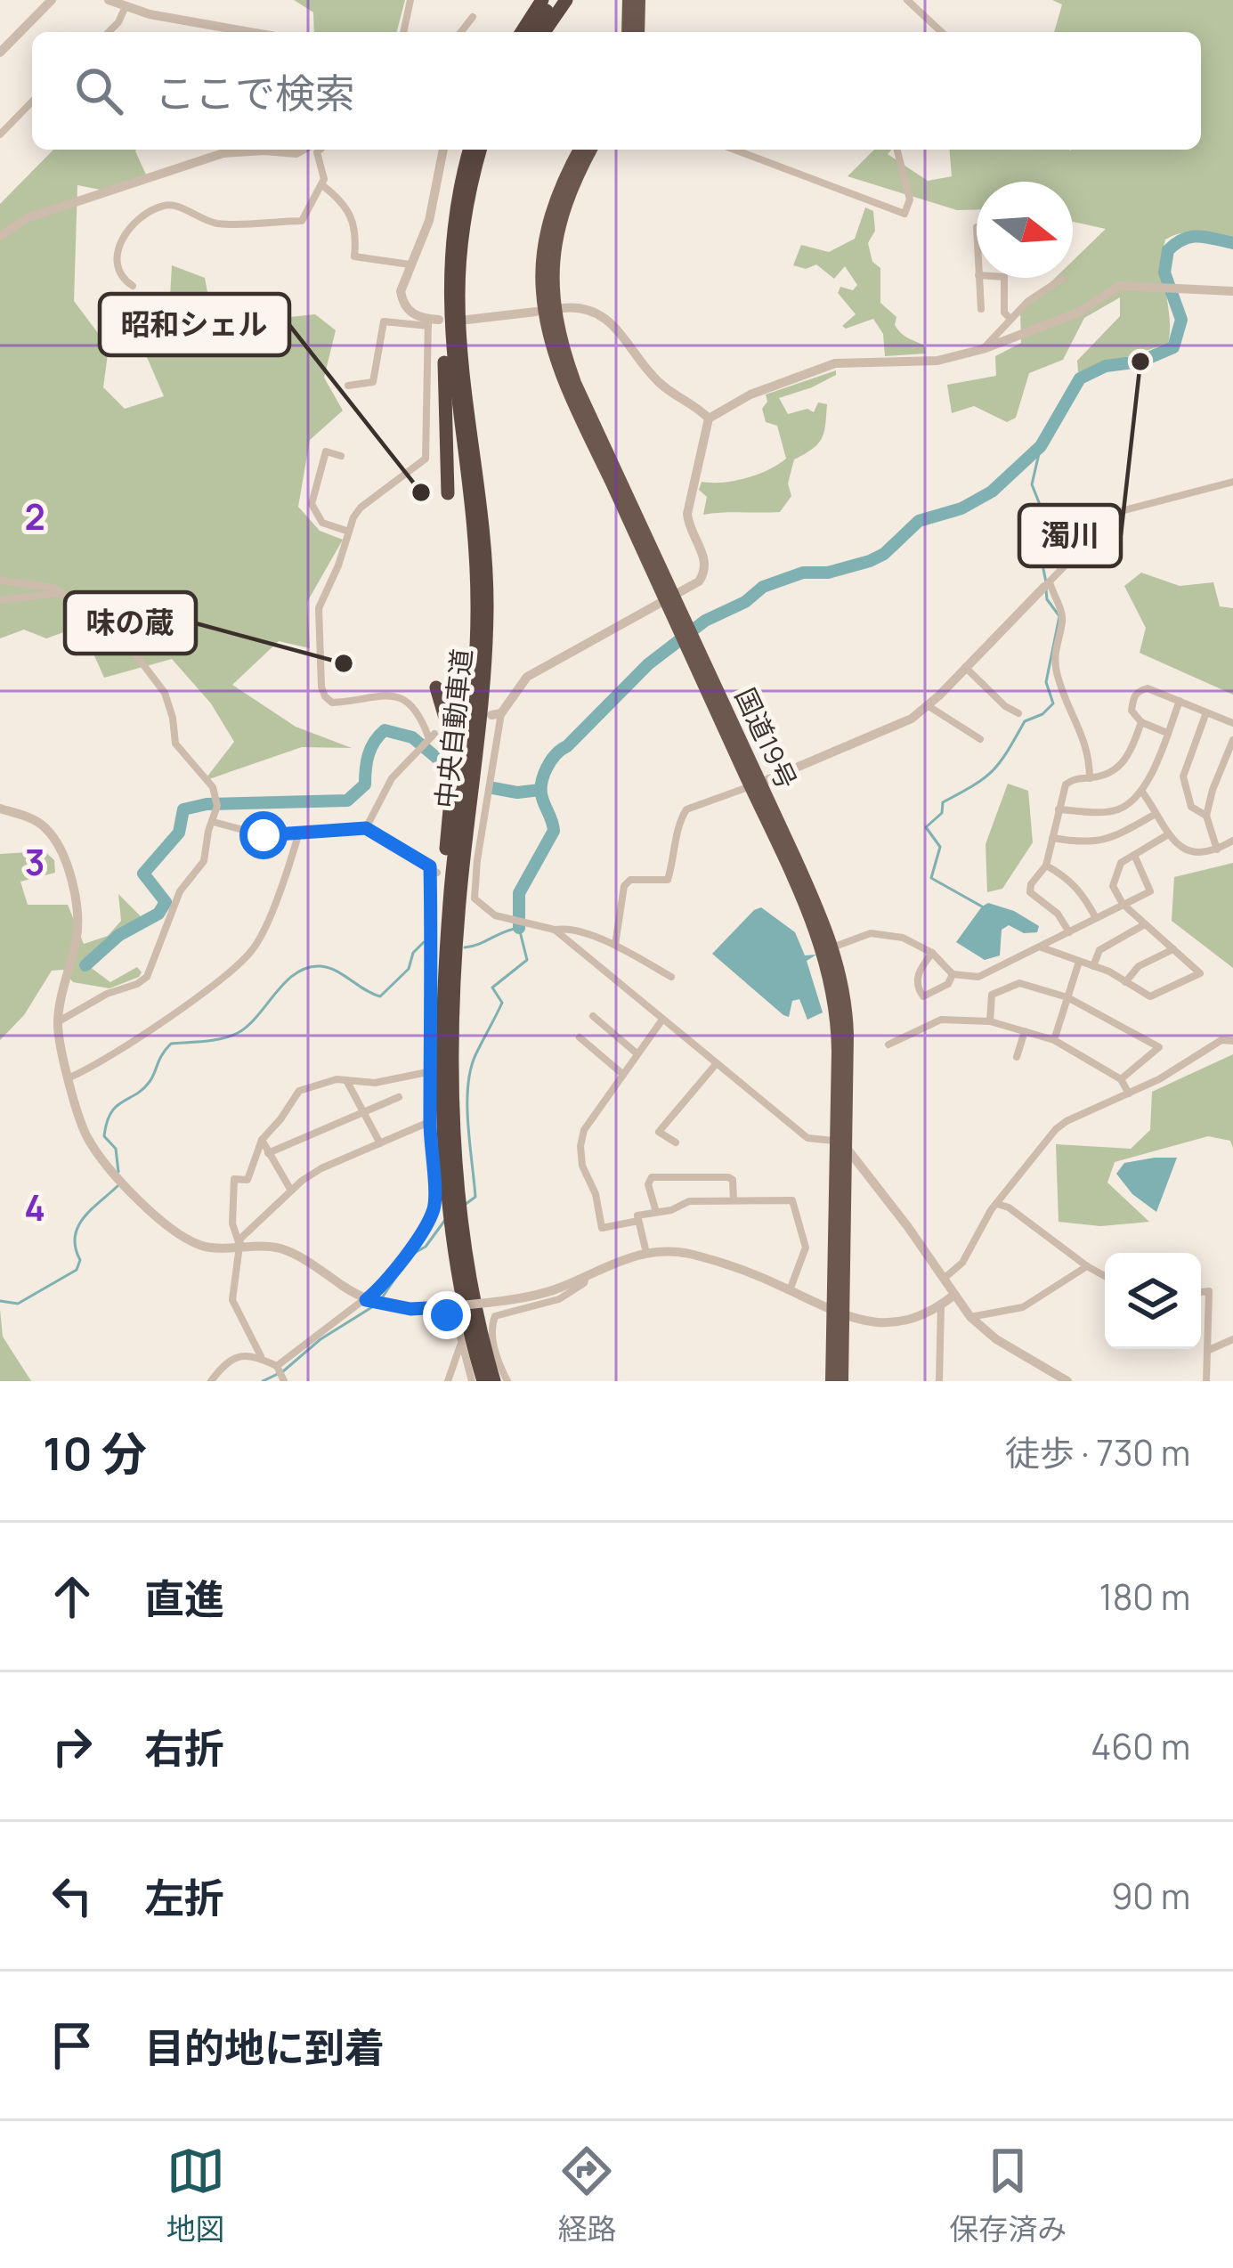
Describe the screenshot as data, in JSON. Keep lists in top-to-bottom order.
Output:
{
  "streets": {
    "highway": ["中央自動車道", "国道19号"]
  },
  "places": ["濁川", "昭和シェル", "味の蔵"],
  "north": "right",
  "page": {
    "search": "ここで検索",
    "heading": ["10 分", "徒歩 · 730 m"],
    "list": [
      ["直進", "180 m"],
      ["右折", "460 m"],
      ["左折", "90 m"],
      "目的地に到着"
    ],
    "nav": ["地図", "経路", "保存済み"]
  },
  "grid": {
    "rows": ["2", "3", "4"]
  }
}
